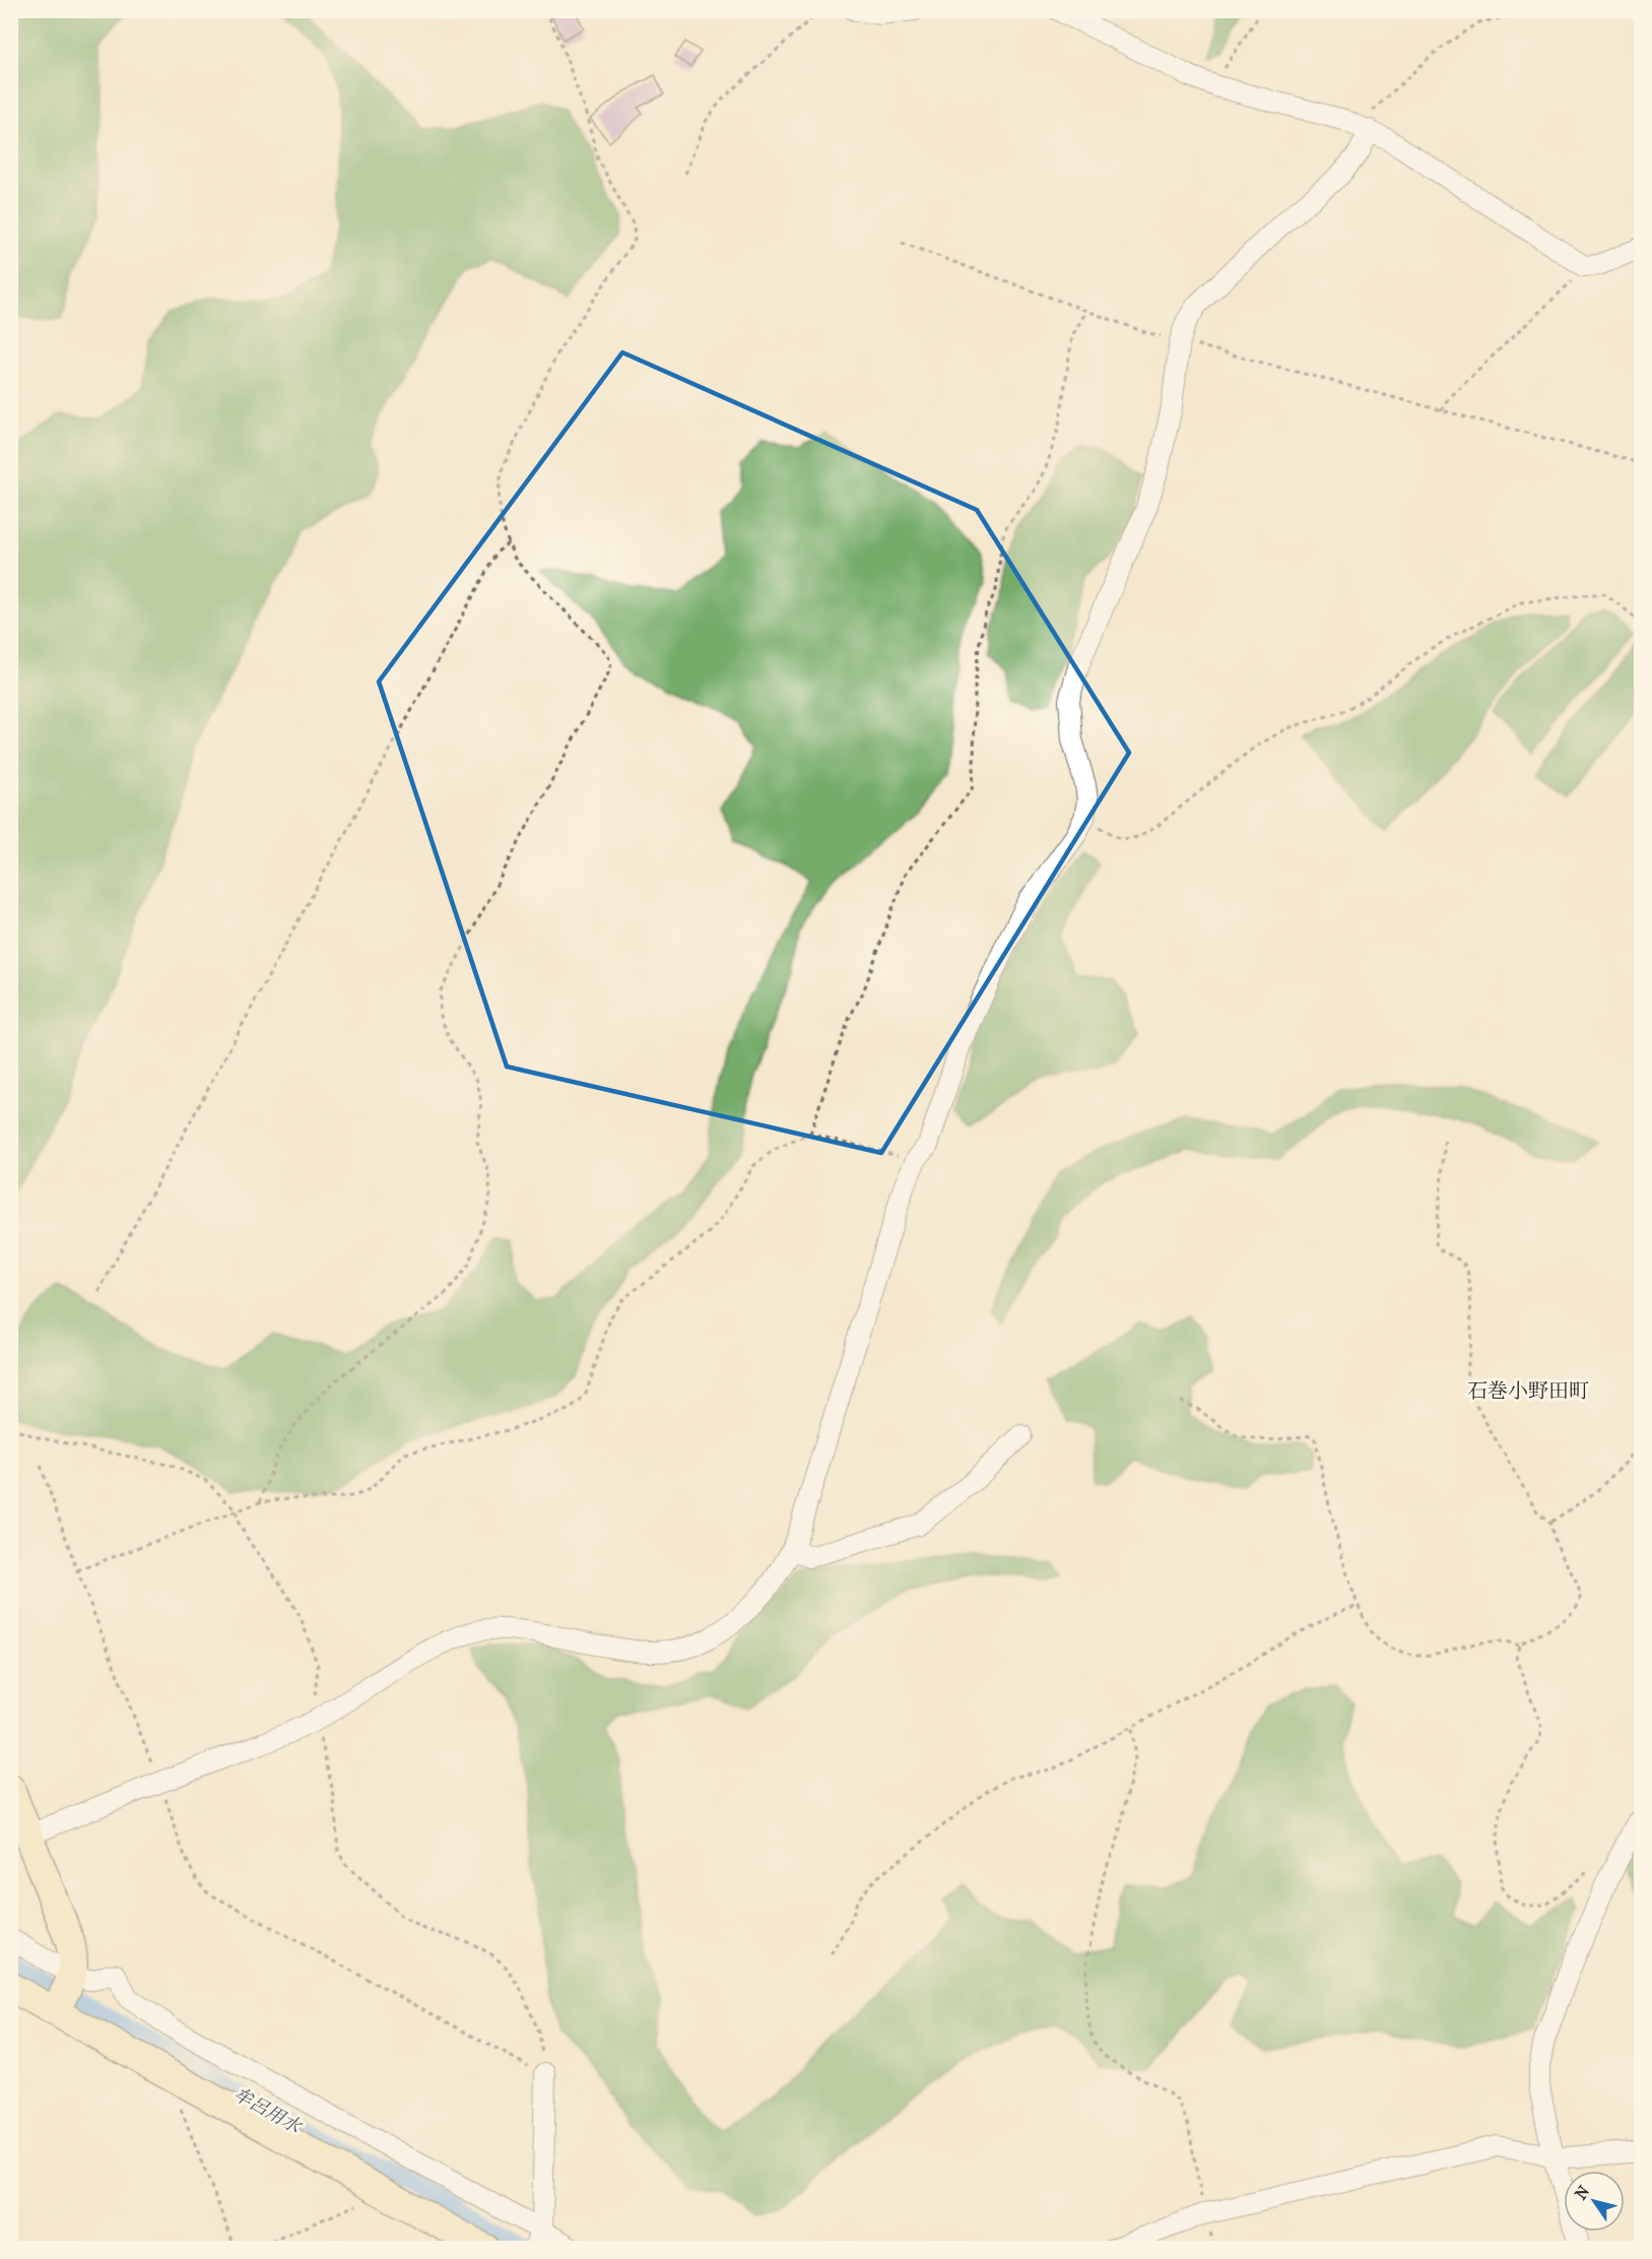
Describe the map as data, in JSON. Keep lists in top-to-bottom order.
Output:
{
  "districts": ["石巻小野田町"],
  "water": ["牟呂用水"],
  "north": "top left"
}
